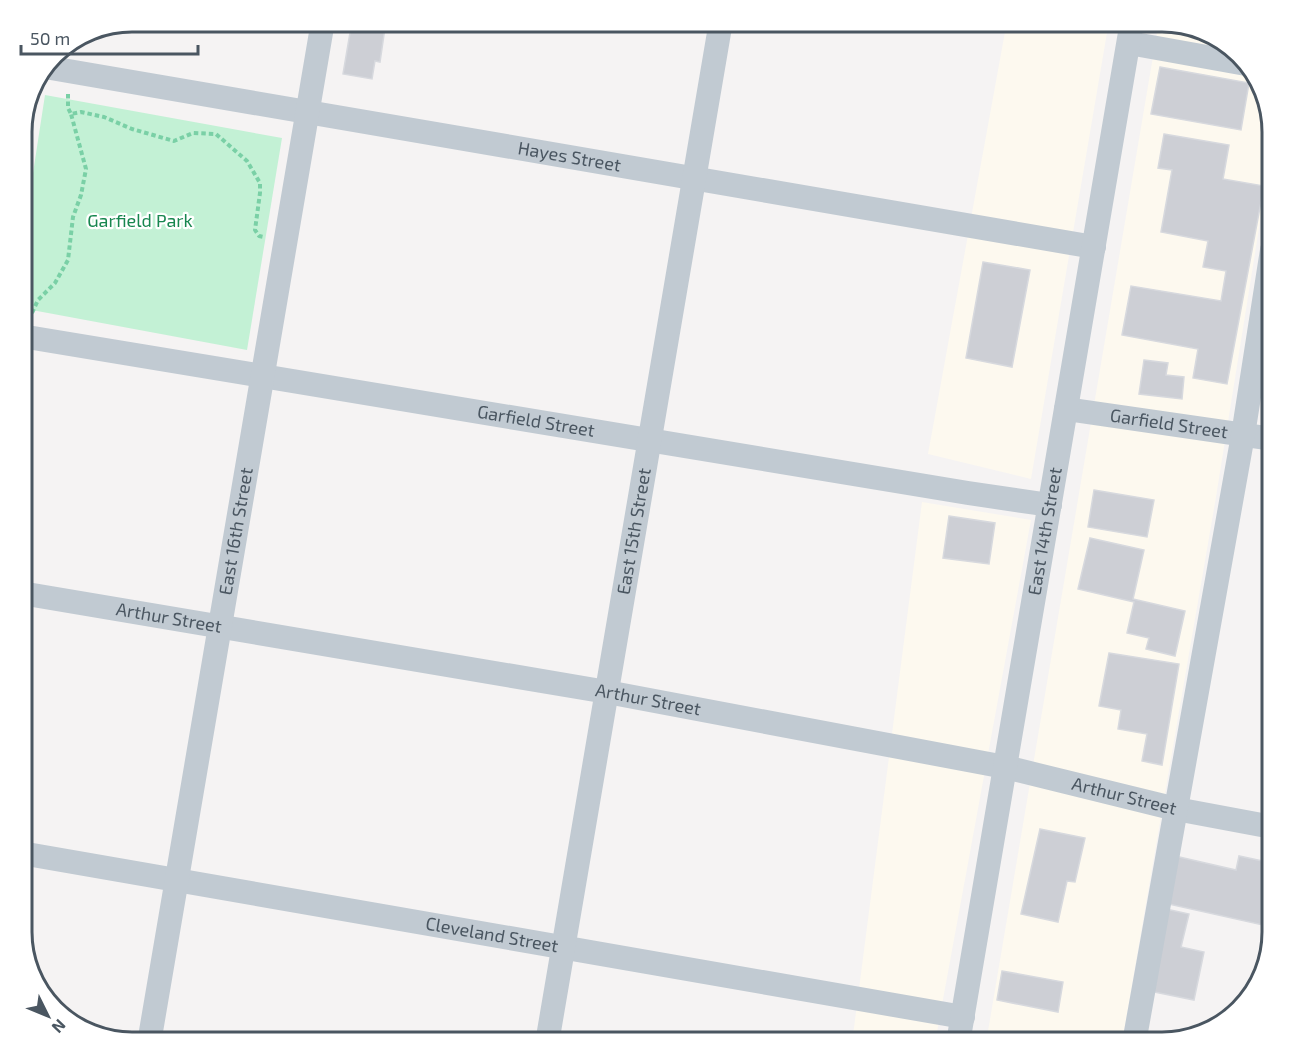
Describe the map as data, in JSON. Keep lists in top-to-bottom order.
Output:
{
  "streets": {
    "street": [
      "Hayes Street",
      "Garfield Street",
      "East 16th Street",
      "East 15th Street",
      "East 14th Street",
      "Arthur Street",
      "Cleveland Street"
    ]
  },
  "crossings": [
    ["Hayes Street", "East 16th Street"],
    ["Hayes Street", "East 15th Street"],
    ["Hayes Street", "East 14th Street"],
    ["Garfield Street", "East 16th Street"],
    ["Garfield Street", "East 15th Street"],
    ["Garfield Street", "East 14th Street"],
    ["East 16th Street", "Arthur Street"],
    ["East 16th Street", "Cleveland Street"],
    ["East 15th Street", "Arthur Street"],
    ["East 15th Street", "Cleveland Street"],
    ["East 14th Street", "Arthur Street"],
    ["East 14th Street", "Cleveland Street"]
  ],
  "parks": ["Garfield Park"],
  "scale_bar": "50 m",
  "north": "bottom right"
}
